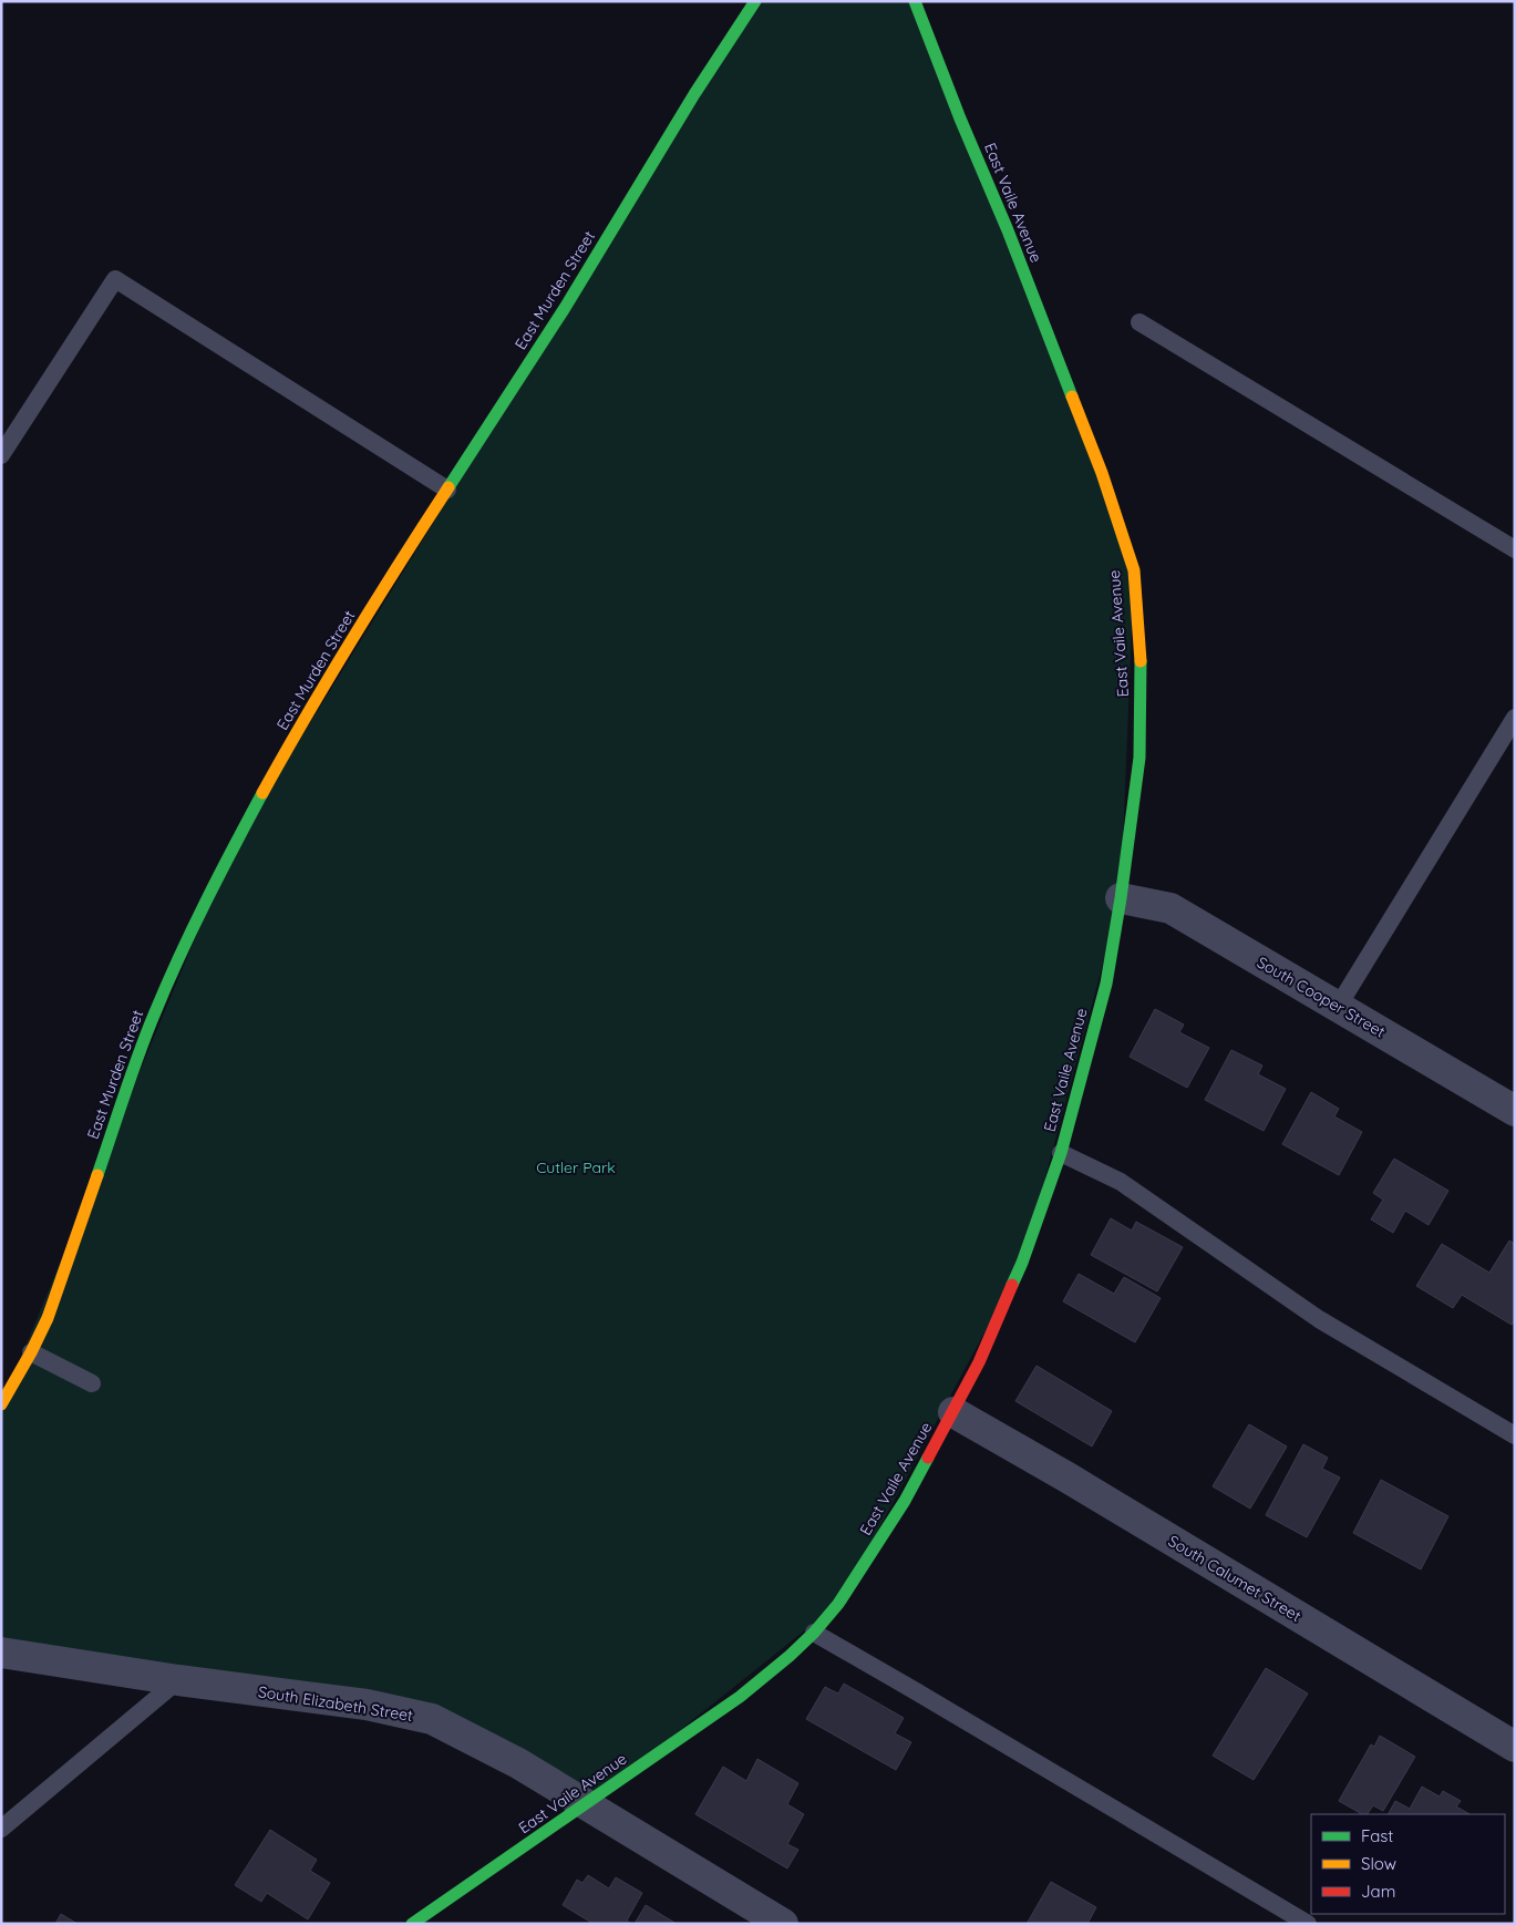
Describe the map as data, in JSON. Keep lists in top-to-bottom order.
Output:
{
  "streets": {
    "street": [
      "East Vaile Avenue",
      "East Murden Street",
      "South Cooper Street",
      "South Calumet Street",
      "South Elizabeth Street"
    ]
  },
  "crossings": [
    ["East Vaile Avenue", "South Cooper Street"],
    ["East Vaile Avenue", "South Calumet Street"],
    ["East Vaile Avenue", "South Elizabeth Street"]
  ],
  "parks": ["Cutler Park"],
  "legend": ["Fast", "Slow", "Jam"]
}
